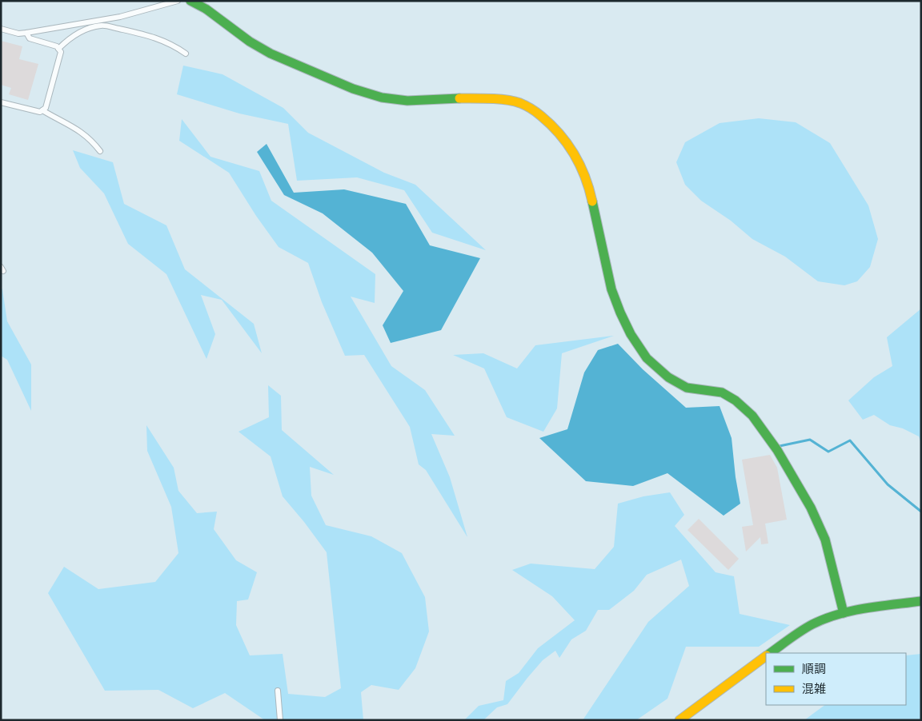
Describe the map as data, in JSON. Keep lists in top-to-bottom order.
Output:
{
  "legend": ["順調", "混雑"]
}
